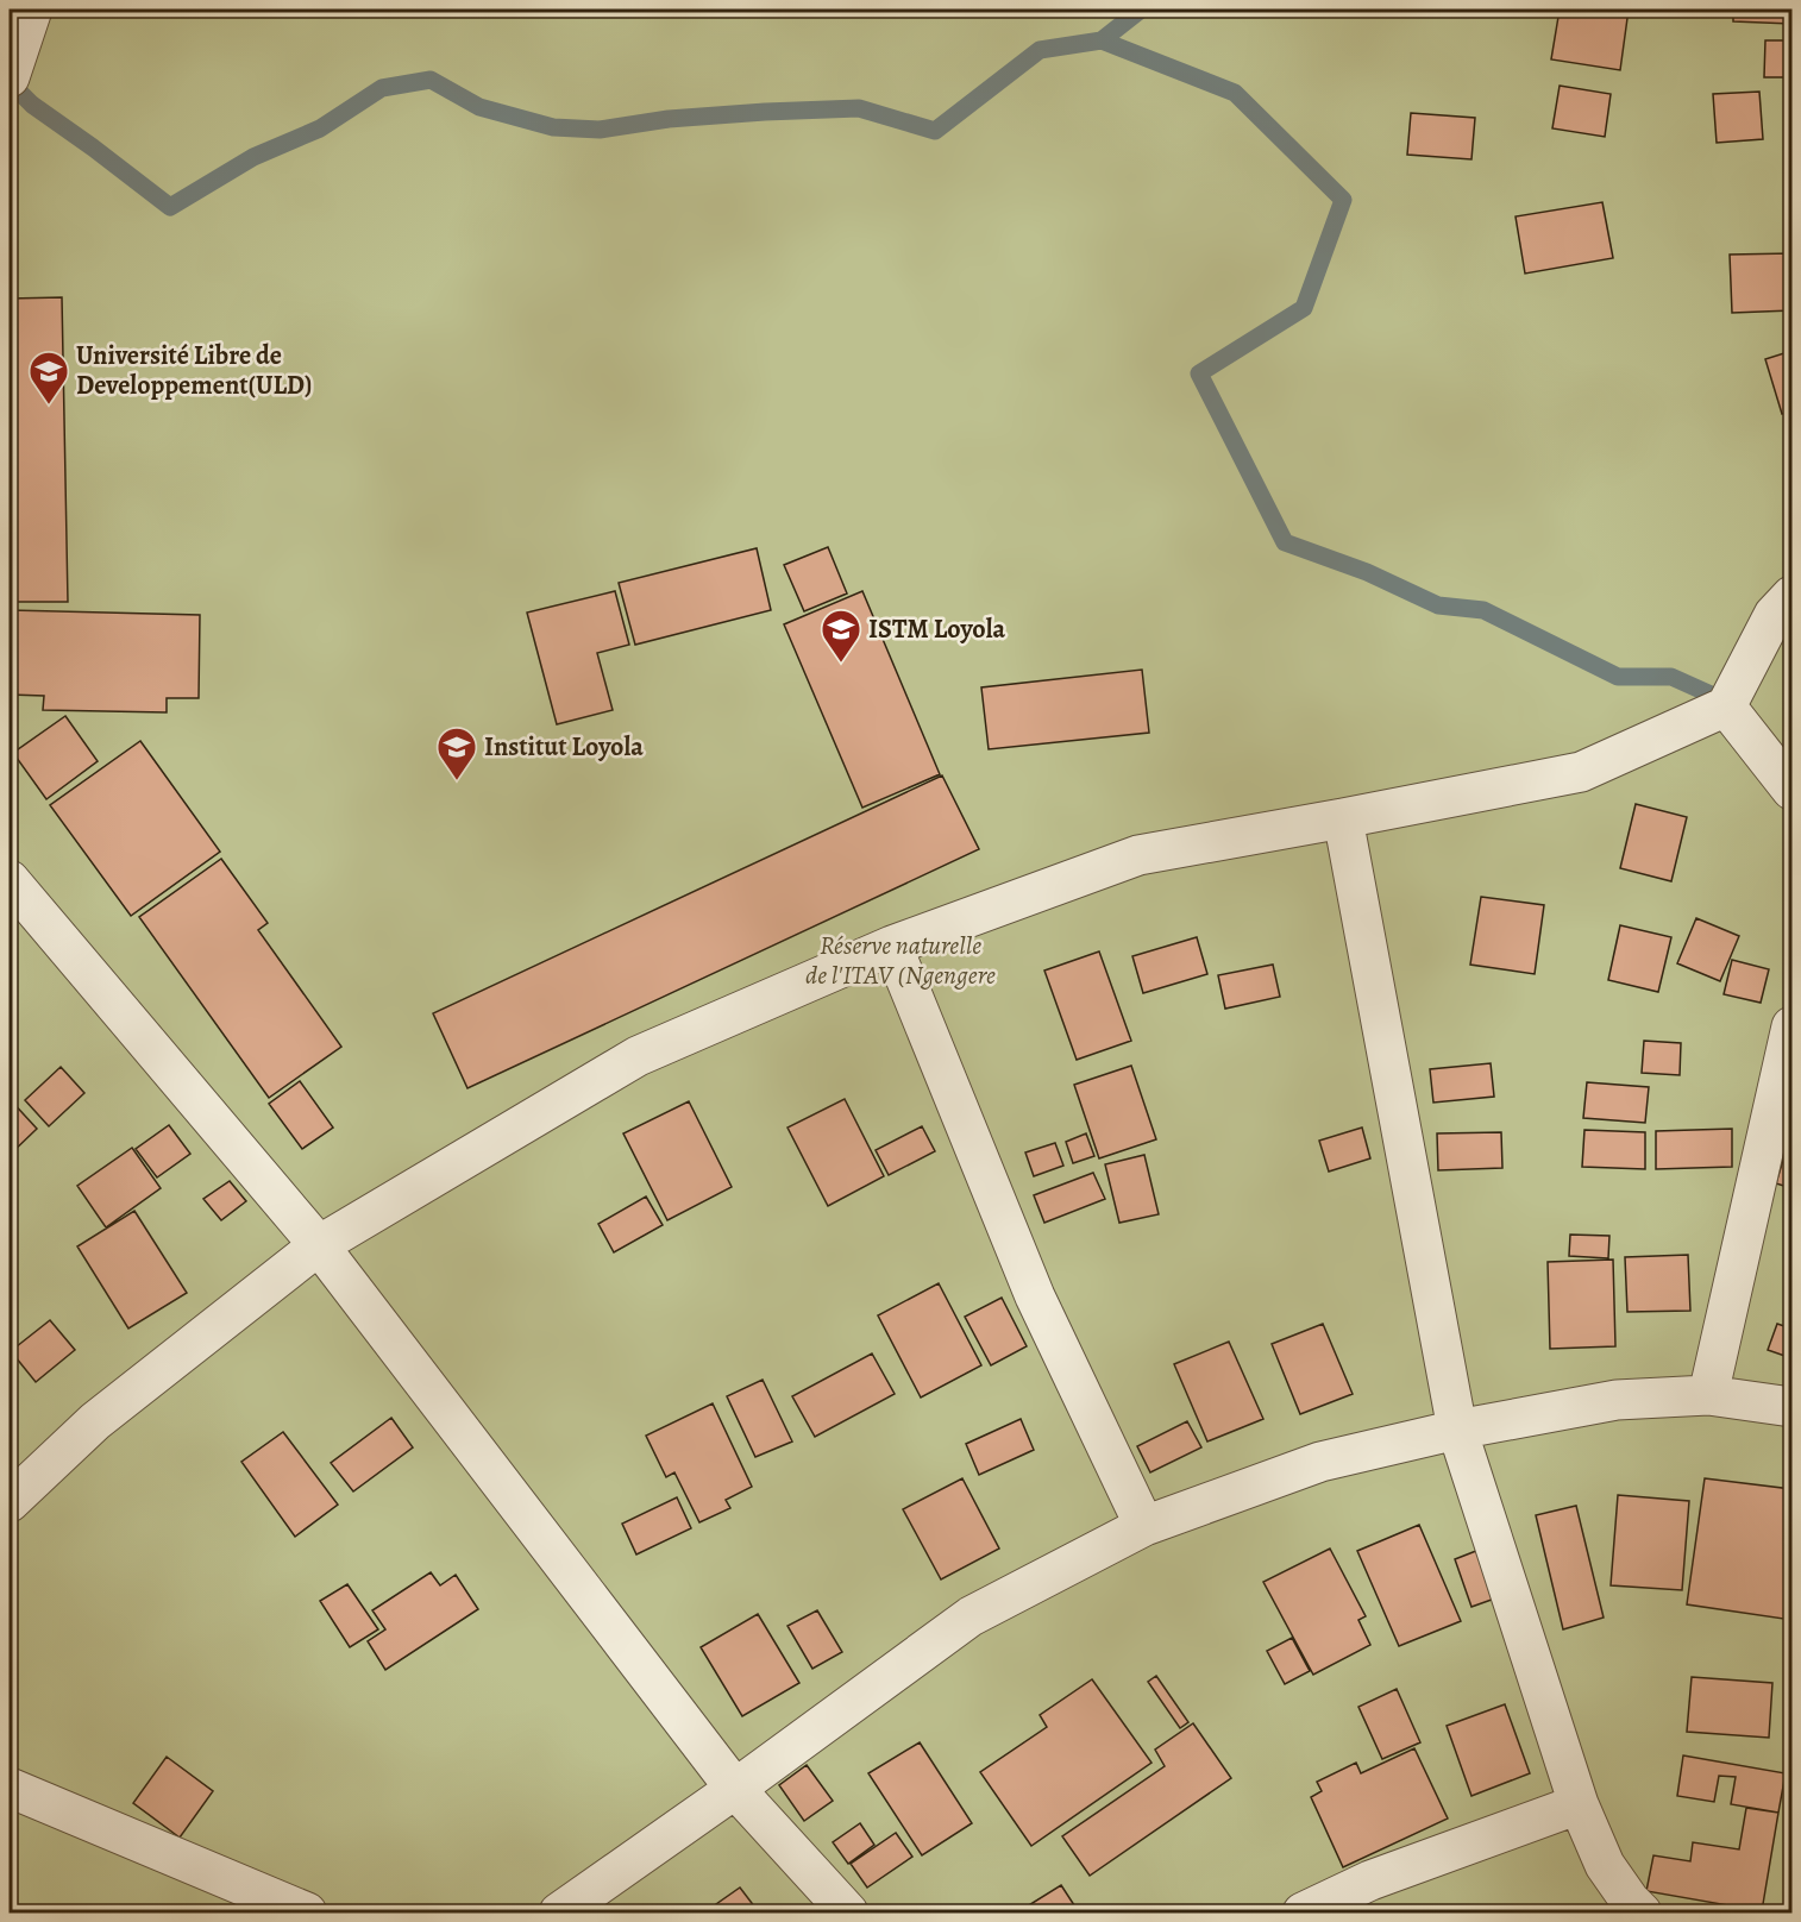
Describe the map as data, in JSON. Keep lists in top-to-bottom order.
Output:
{
  "parks": ["Réserve naturelle de l'ITAV (Ngengere"],
  "places": {
    "school or university": ["Université Libre de Developpement(ULD)", "ISTM Loyola", "Institut Loyola"]
  }
}
